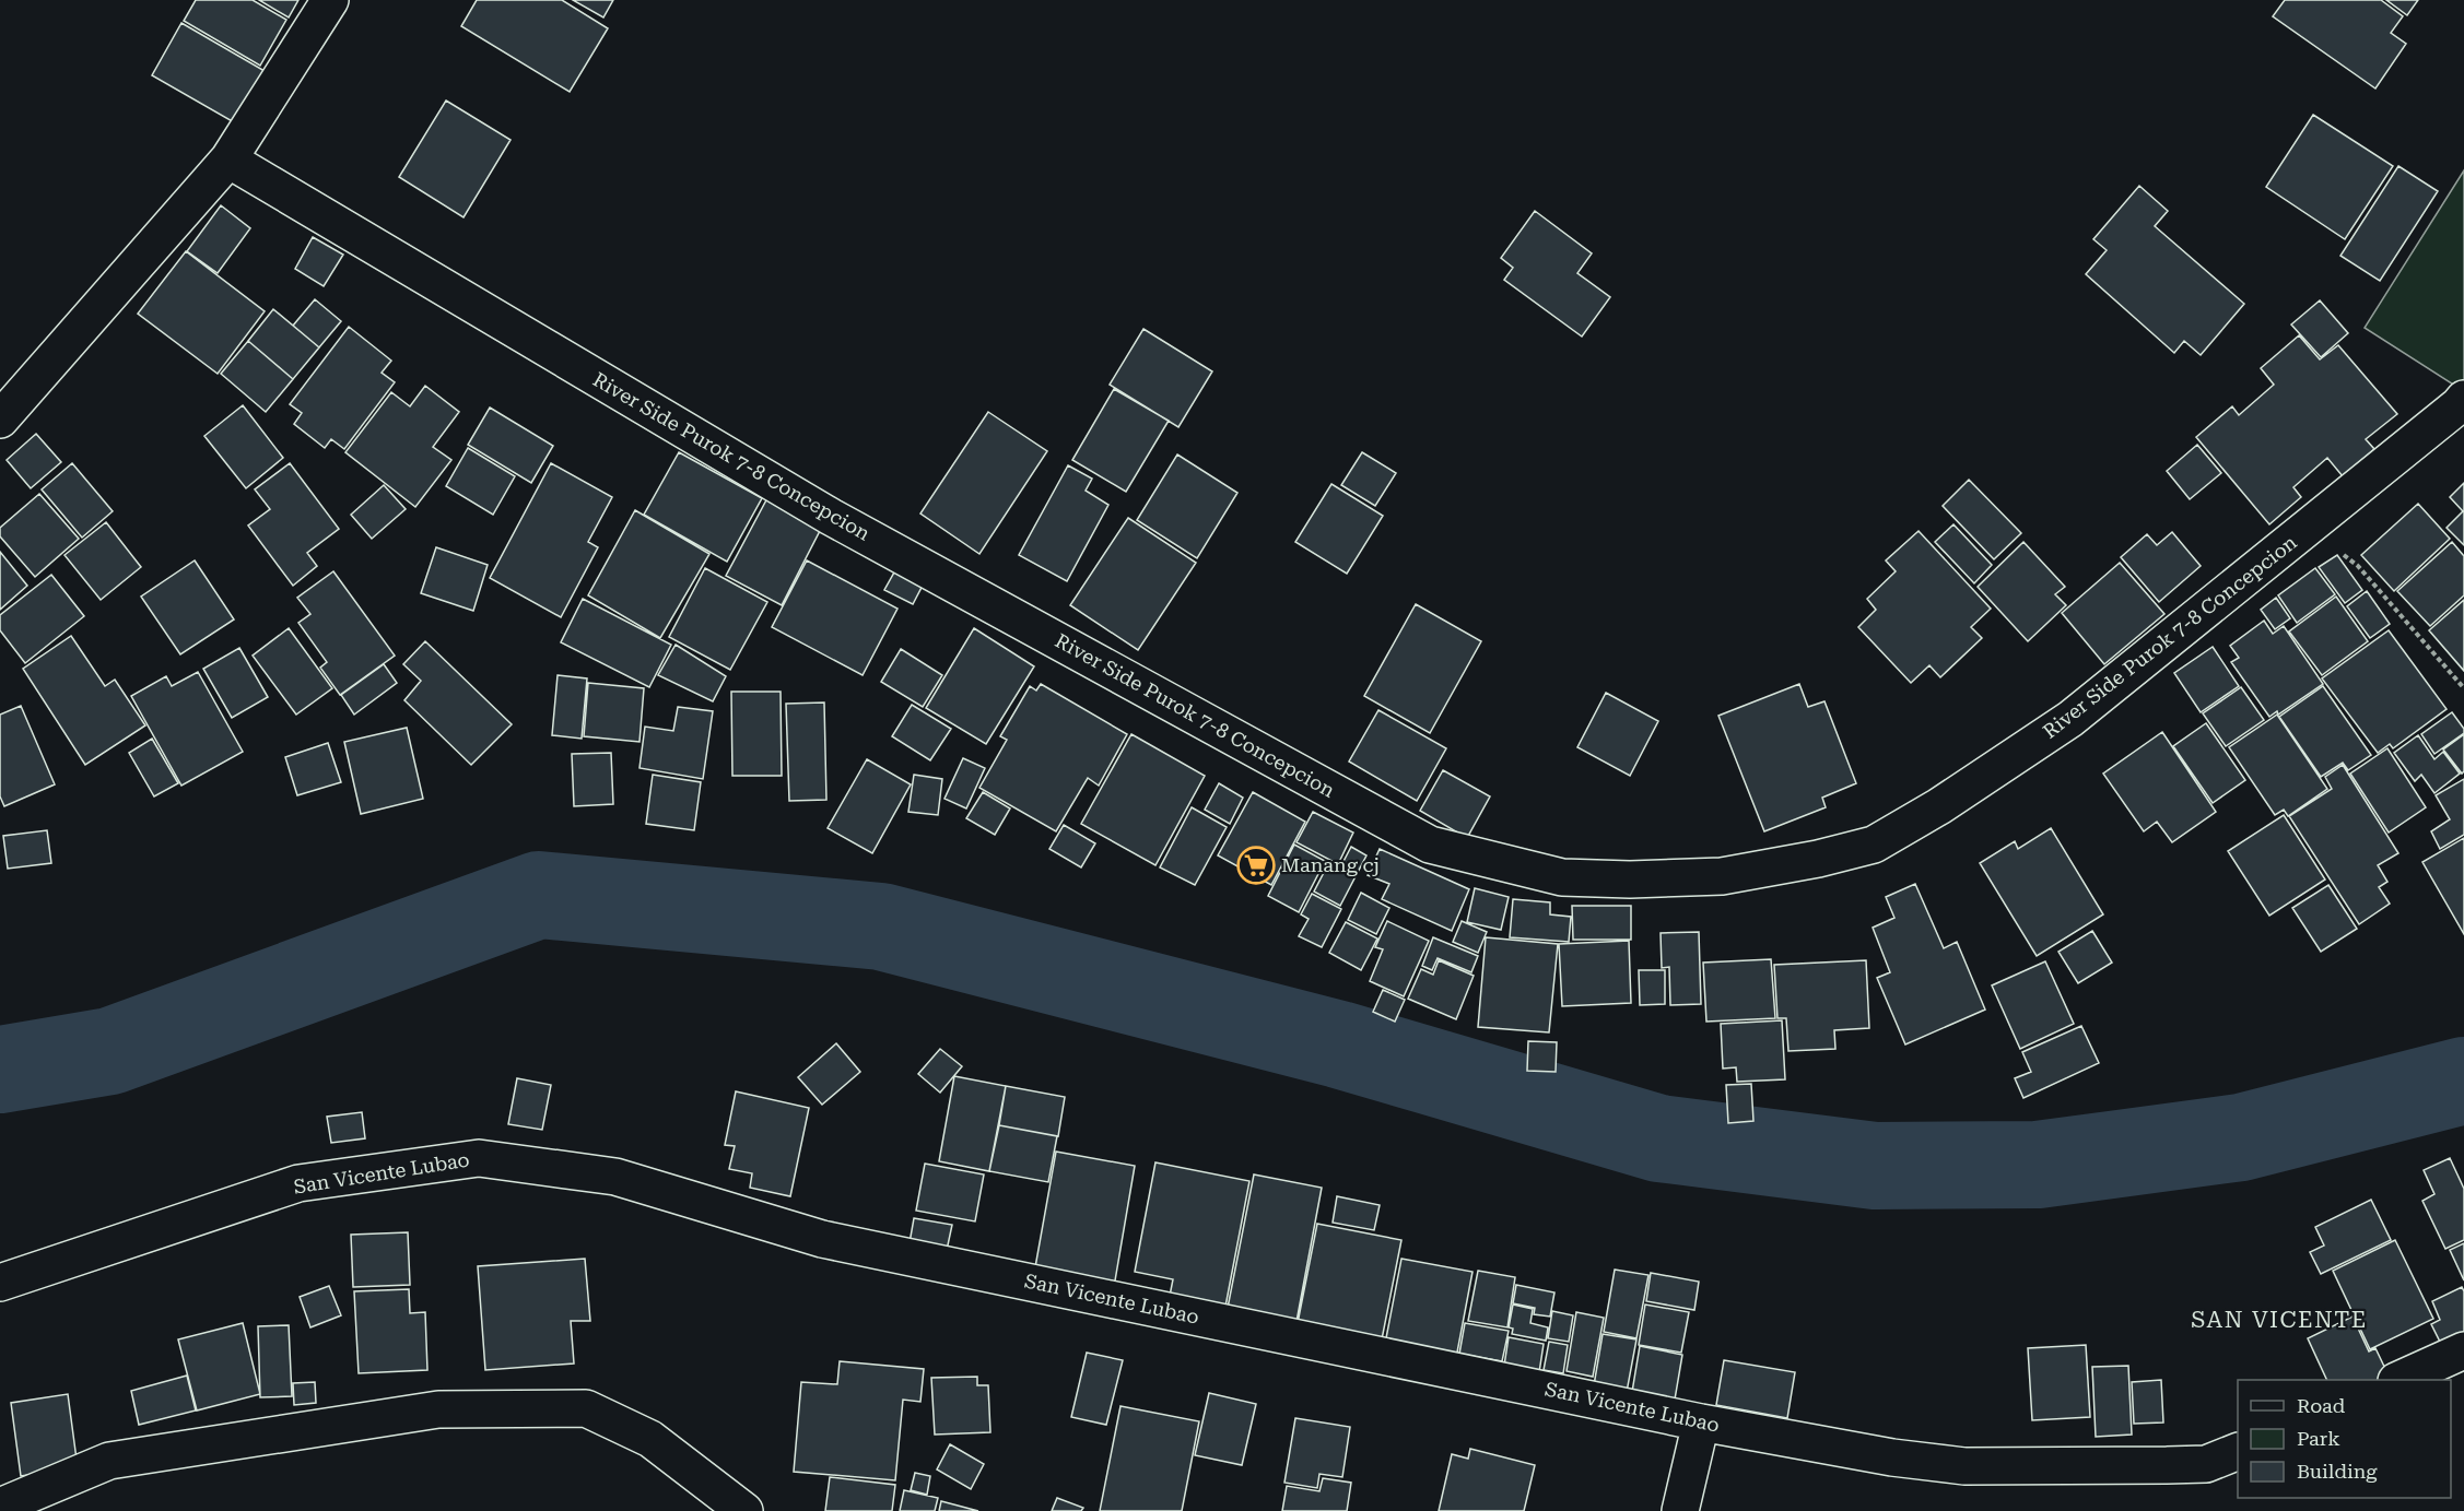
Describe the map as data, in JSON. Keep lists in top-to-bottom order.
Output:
{
  "streets": {
    "street": ["River Side Purok 7-8 Concepcion", "San Vicente Lubao"]
  },
  "districts": ["SAN VICENTE"],
  "places": {
    "supermarket": ["Manang cj"]
  },
  "legend": ["Road", "Park", "Building"]
}
